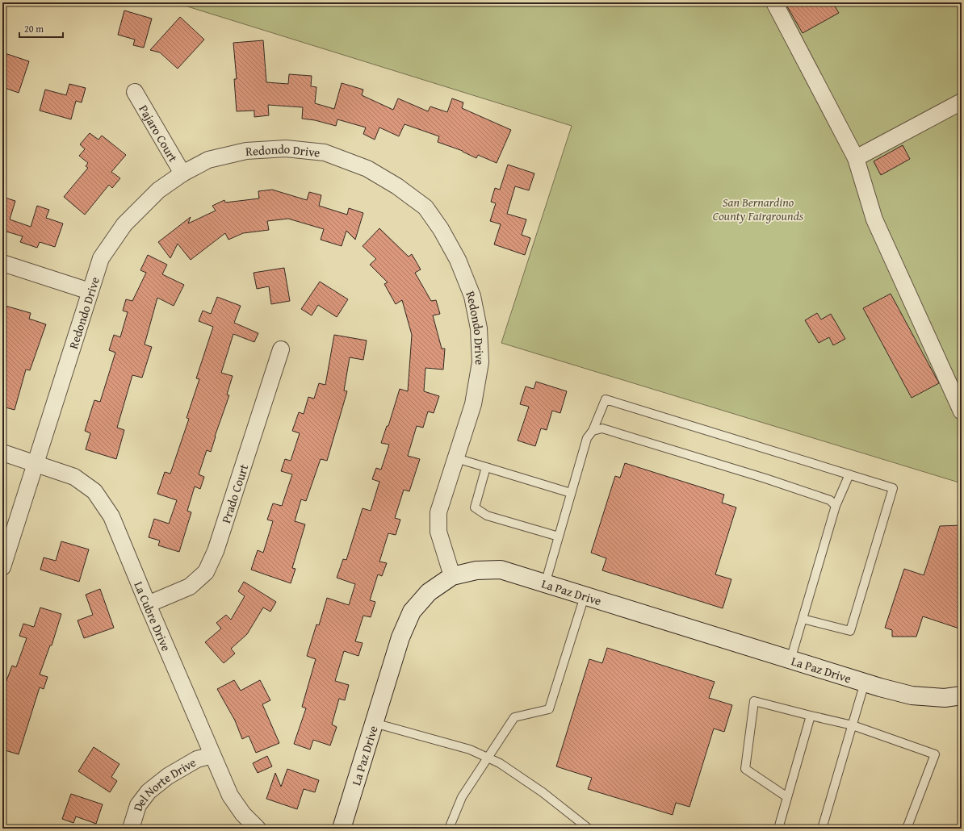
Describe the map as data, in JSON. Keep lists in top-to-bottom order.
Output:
{
  "streets": {
    "street": [
      "Pajaro Court",
      "Redondo Drive",
      "Prado Court",
      "La Paz Drive",
      "La Cubre Drive",
      "Del Norte Drive"
    ]
  },
  "crossings": [
    ["Pajaro Court", "Redondo Drive"],
    ["Redondo Drive", "La Paz Drive"],
    ["Redondo Drive", "La Cubre Drive"],
    ["Prado Court", "La Cubre Drive"],
    ["La Cubre Drive", "Del Norte Drive"]
  ],
  "parks": ["San Bernardino County Fairgrounds"],
  "scale_bar": "20 m"
}
